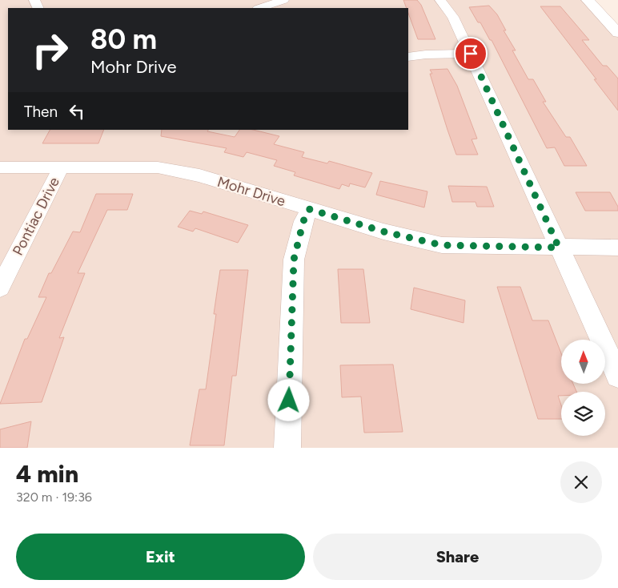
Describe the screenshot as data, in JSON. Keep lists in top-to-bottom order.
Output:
{
  "streets": {
    "street": ["Mohr Drive", "Pontiac Drive"]
  },
  "crossings": [
    ["Mohr Drive", "Pontiac Drive"]
  ],
  "north": "top",
  "page": {
    "turn": ["80 m", "Mohr Drive"],
    "then": "Then",
    "heading": ["4 min", "320 m · 19:36"],
    "buttons": ["Exit", "Share"]
  }
}
